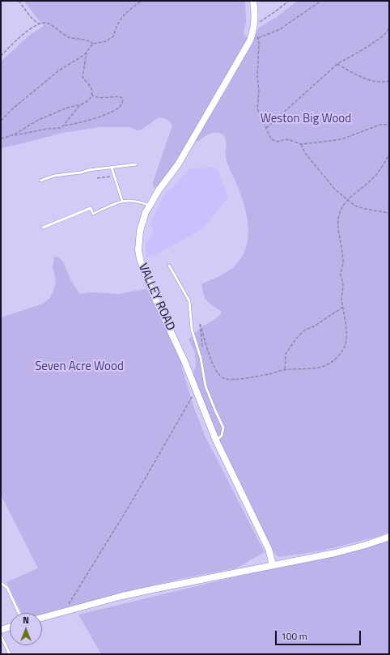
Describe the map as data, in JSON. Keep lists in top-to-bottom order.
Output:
{
  "streets": {
    "street": ["VALLEY ROAD"]
  },
  "parks": ["Weston Big Wood", "Seven Acre Wood"],
  "scale_bar": "100 m",
  "north": "top"
}
